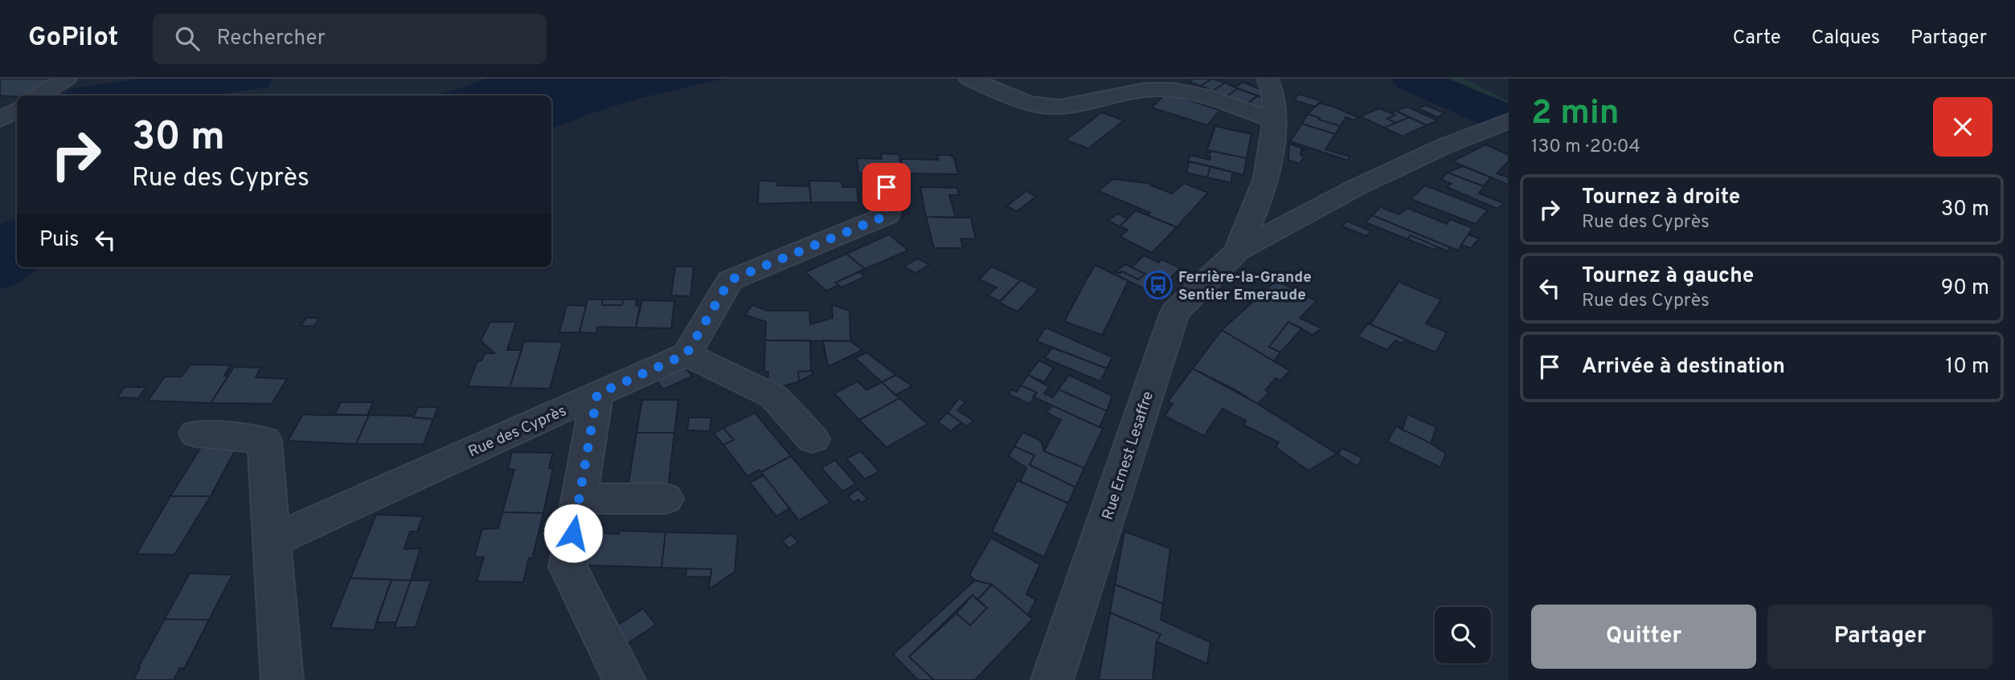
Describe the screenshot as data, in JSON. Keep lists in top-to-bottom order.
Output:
{
  "streets": {
    "street": ["Rue des Cyprès", "Rue Ernest Lesaffre"]
  },
  "places": {
    "bus stop": ["Ferrière-la-Grande Sentier Emeraude"]
  },
  "page": {
    "header": "GoPilot",
    "search": "Rechercher",
    "nav": ["Carte", "Calques", "Partager"],
    "heading": ["2 min", "130 m · 20:04"],
    "turn": ["30 m", "Rue des Cyprès"],
    "list": [
      {
        "name": "Tournez à droite",
        "note": "Rue des Cyprès",
        "value": "30 m"
      },
      {
        "name": "Tournez à gauche",
        "note": "Rue des Cyprès",
        "value": "90 m"
      },
      {
        "name": "Arrivée à destination",
        "value": "10 m"
      }
    ],
    "then": "Puis",
    "buttons": ["Quitter", "Partager"]
  }
}
